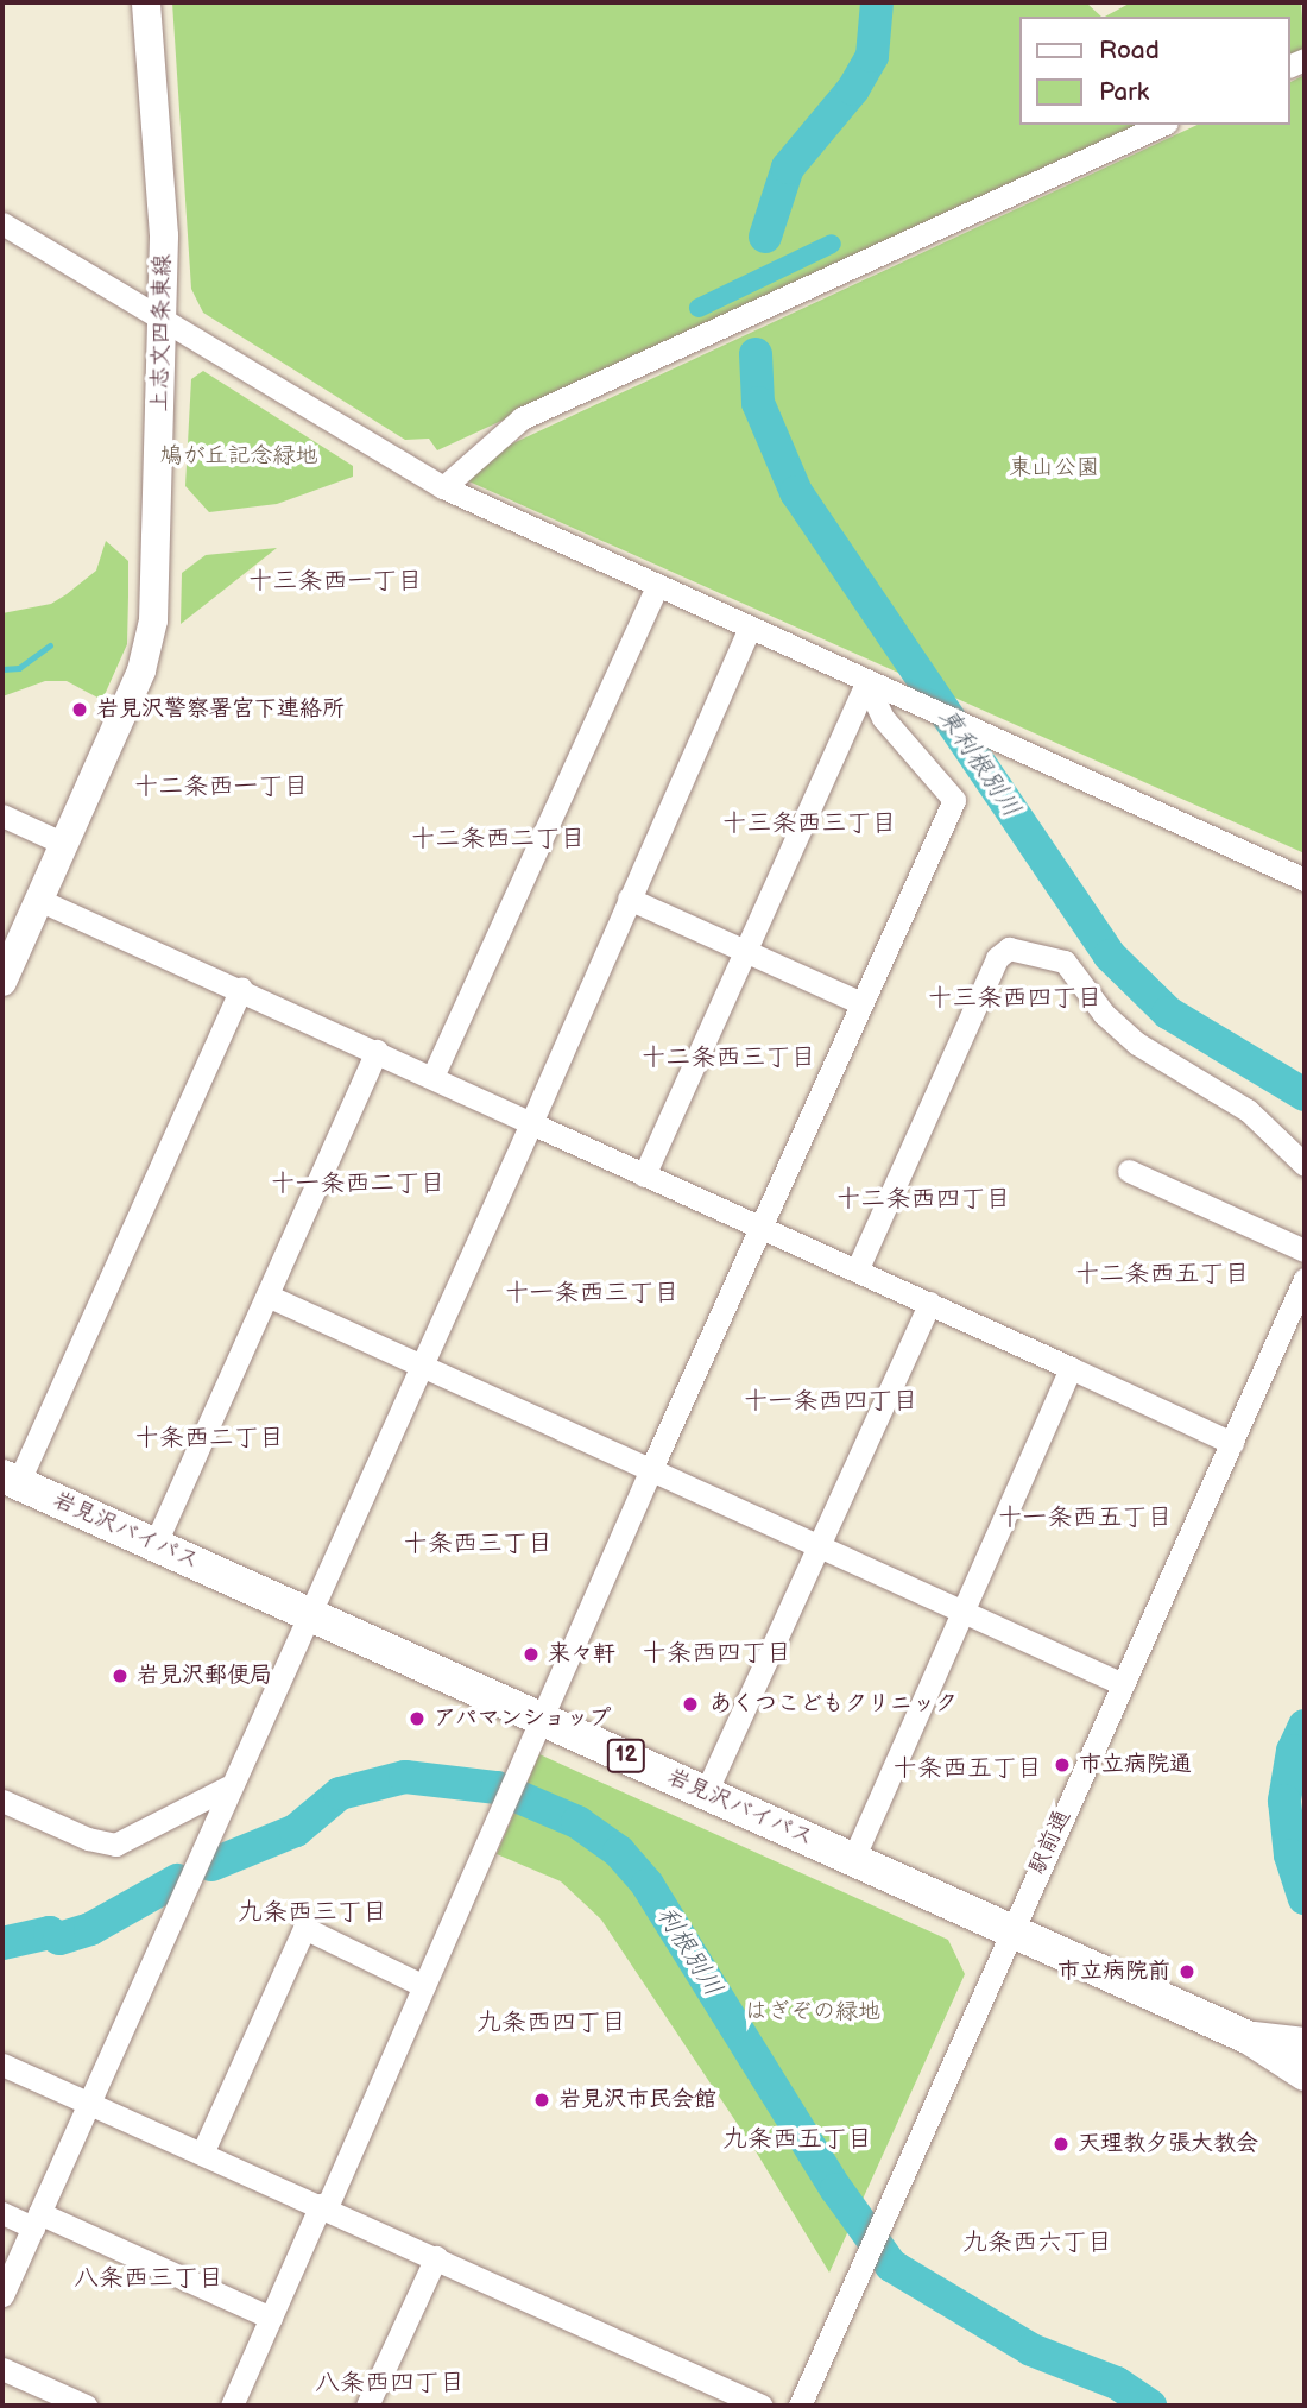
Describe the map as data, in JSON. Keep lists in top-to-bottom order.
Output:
{
  "streets": {
    "highway": ["岩見沢バイパス", "12"],
    "main road": ["上志文四条東線"],
    "street": ["駅前通"]
  },
  "crossings": [
    ["岩見沢バイパス", "駅前通"]
  ],
  "districts": [
    "十三条西一丁目",
    "十二条西一丁目",
    "十三条西三丁目",
    "十二条西二丁目",
    "十三条西四丁目",
    "十二条西三丁目",
    "十一条西二丁目",
    "十二条西四丁目",
    "十二条西五丁目",
    "十一条西三丁目",
    "十一条西四丁目",
    "十条西二丁目",
    "十一条西五丁目",
    "十条西三丁目",
    "十条西四丁目",
    "十条西五丁目",
    "九条西三丁目",
    "九条西四丁目",
    "九条西五丁目",
    "九条西六丁目",
    "八条西三丁目",
    "八条西四丁目"
  ],
  "water": ["東利根別川", "利根別川"],
  "parks": ["鳩が丘記念緑地", "東山公園", "はぎぞの緑地"],
  "places": [
    "岩見沢警察署宮下連絡所",
    "来々軒",
    "岩見沢郵便局",
    "あくつこどもクリニック",
    "アパマンショップ",
    "市立病院通",
    "市立病院前",
    "岩見沢市民会館",
    "天理教夕張大教会"
  ],
  "legend": ["Road", "Park"]
}
